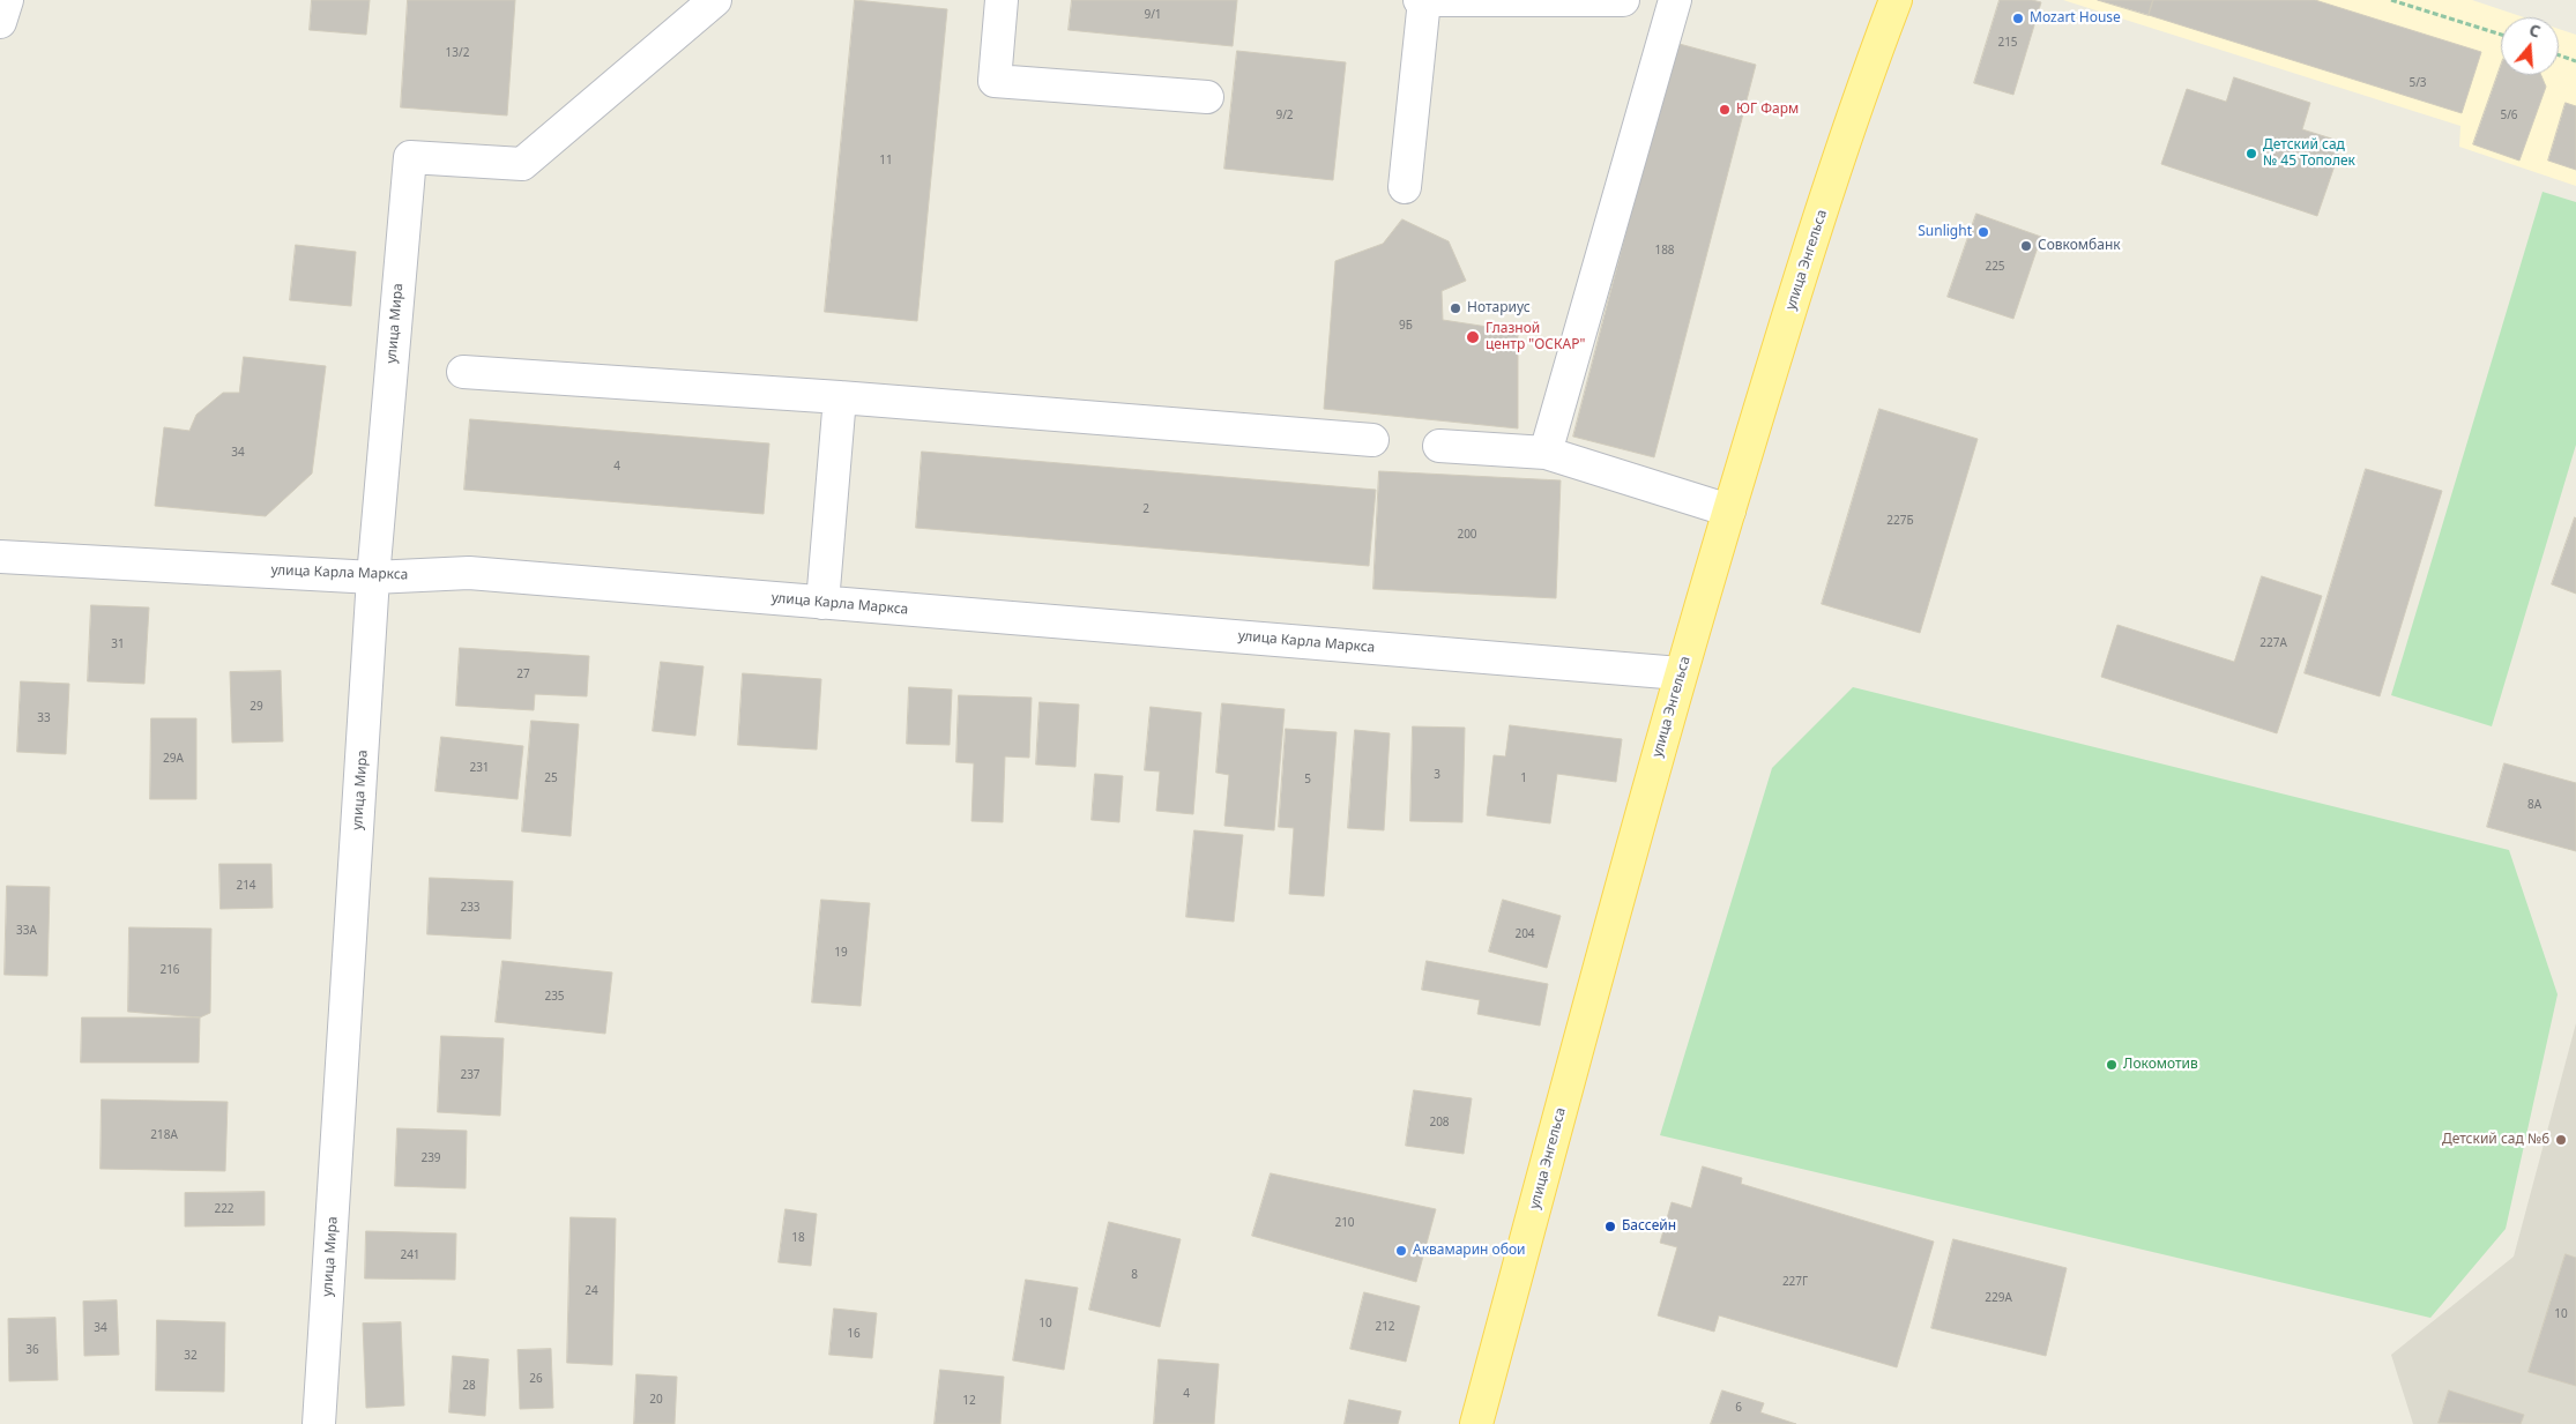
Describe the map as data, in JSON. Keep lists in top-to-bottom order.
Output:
{
  "streets": {
    "main road": ["улица Энгельса"],
    "street": ["улица Мира", "улица Карла Маркса"]
  },
  "crossings": [
    ["улица Энгельса", "улица Карла Маркса"],
    ["улица Мира", "улица Карла Маркса"]
  ],
  "places": [
    "Mozart House",
    "ЮГ Фарм",
    "Детский сад № 45 Тополек",
    "Sunlight",
    "Совкомбанк",
    "Нотариус",
    "Глазной центр \"ОСКАР\"",
    "Локомотив",
    "Детский сад №6",
    "Бассейн",
    "Аквамарин обои"
  ],
  "house_numbers": [
    "9/1",
    "215",
    "13/2",
    "5/3",
    "9/2",
    "5/6",
    "11",
    "188",
    "225",
    "9Б",
    "34",
    "4",
    "2",
    "227Б",
    "200",
    "227А",
    "31",
    "27",
    "29",
    "33",
    "29А",
    "231",
    "3",
    "25",
    "1",
    "5",
    "8А",
    "214",
    "233",
    "33А",
    "204",
    "19",
    "216",
    "235",
    "237",
    "208",
    "218А",
    "239",
    "222",
    "210",
    "18",
    "241",
    "8",
    "227Г",
    "24",
    "229А",
    "10",
    "10",
    "212",
    "34",
    "16",
    "36",
    "32",
    "26",
    "28",
    "4",
    "20",
    "12",
    "6"
  ],
  "north": "top"
}
